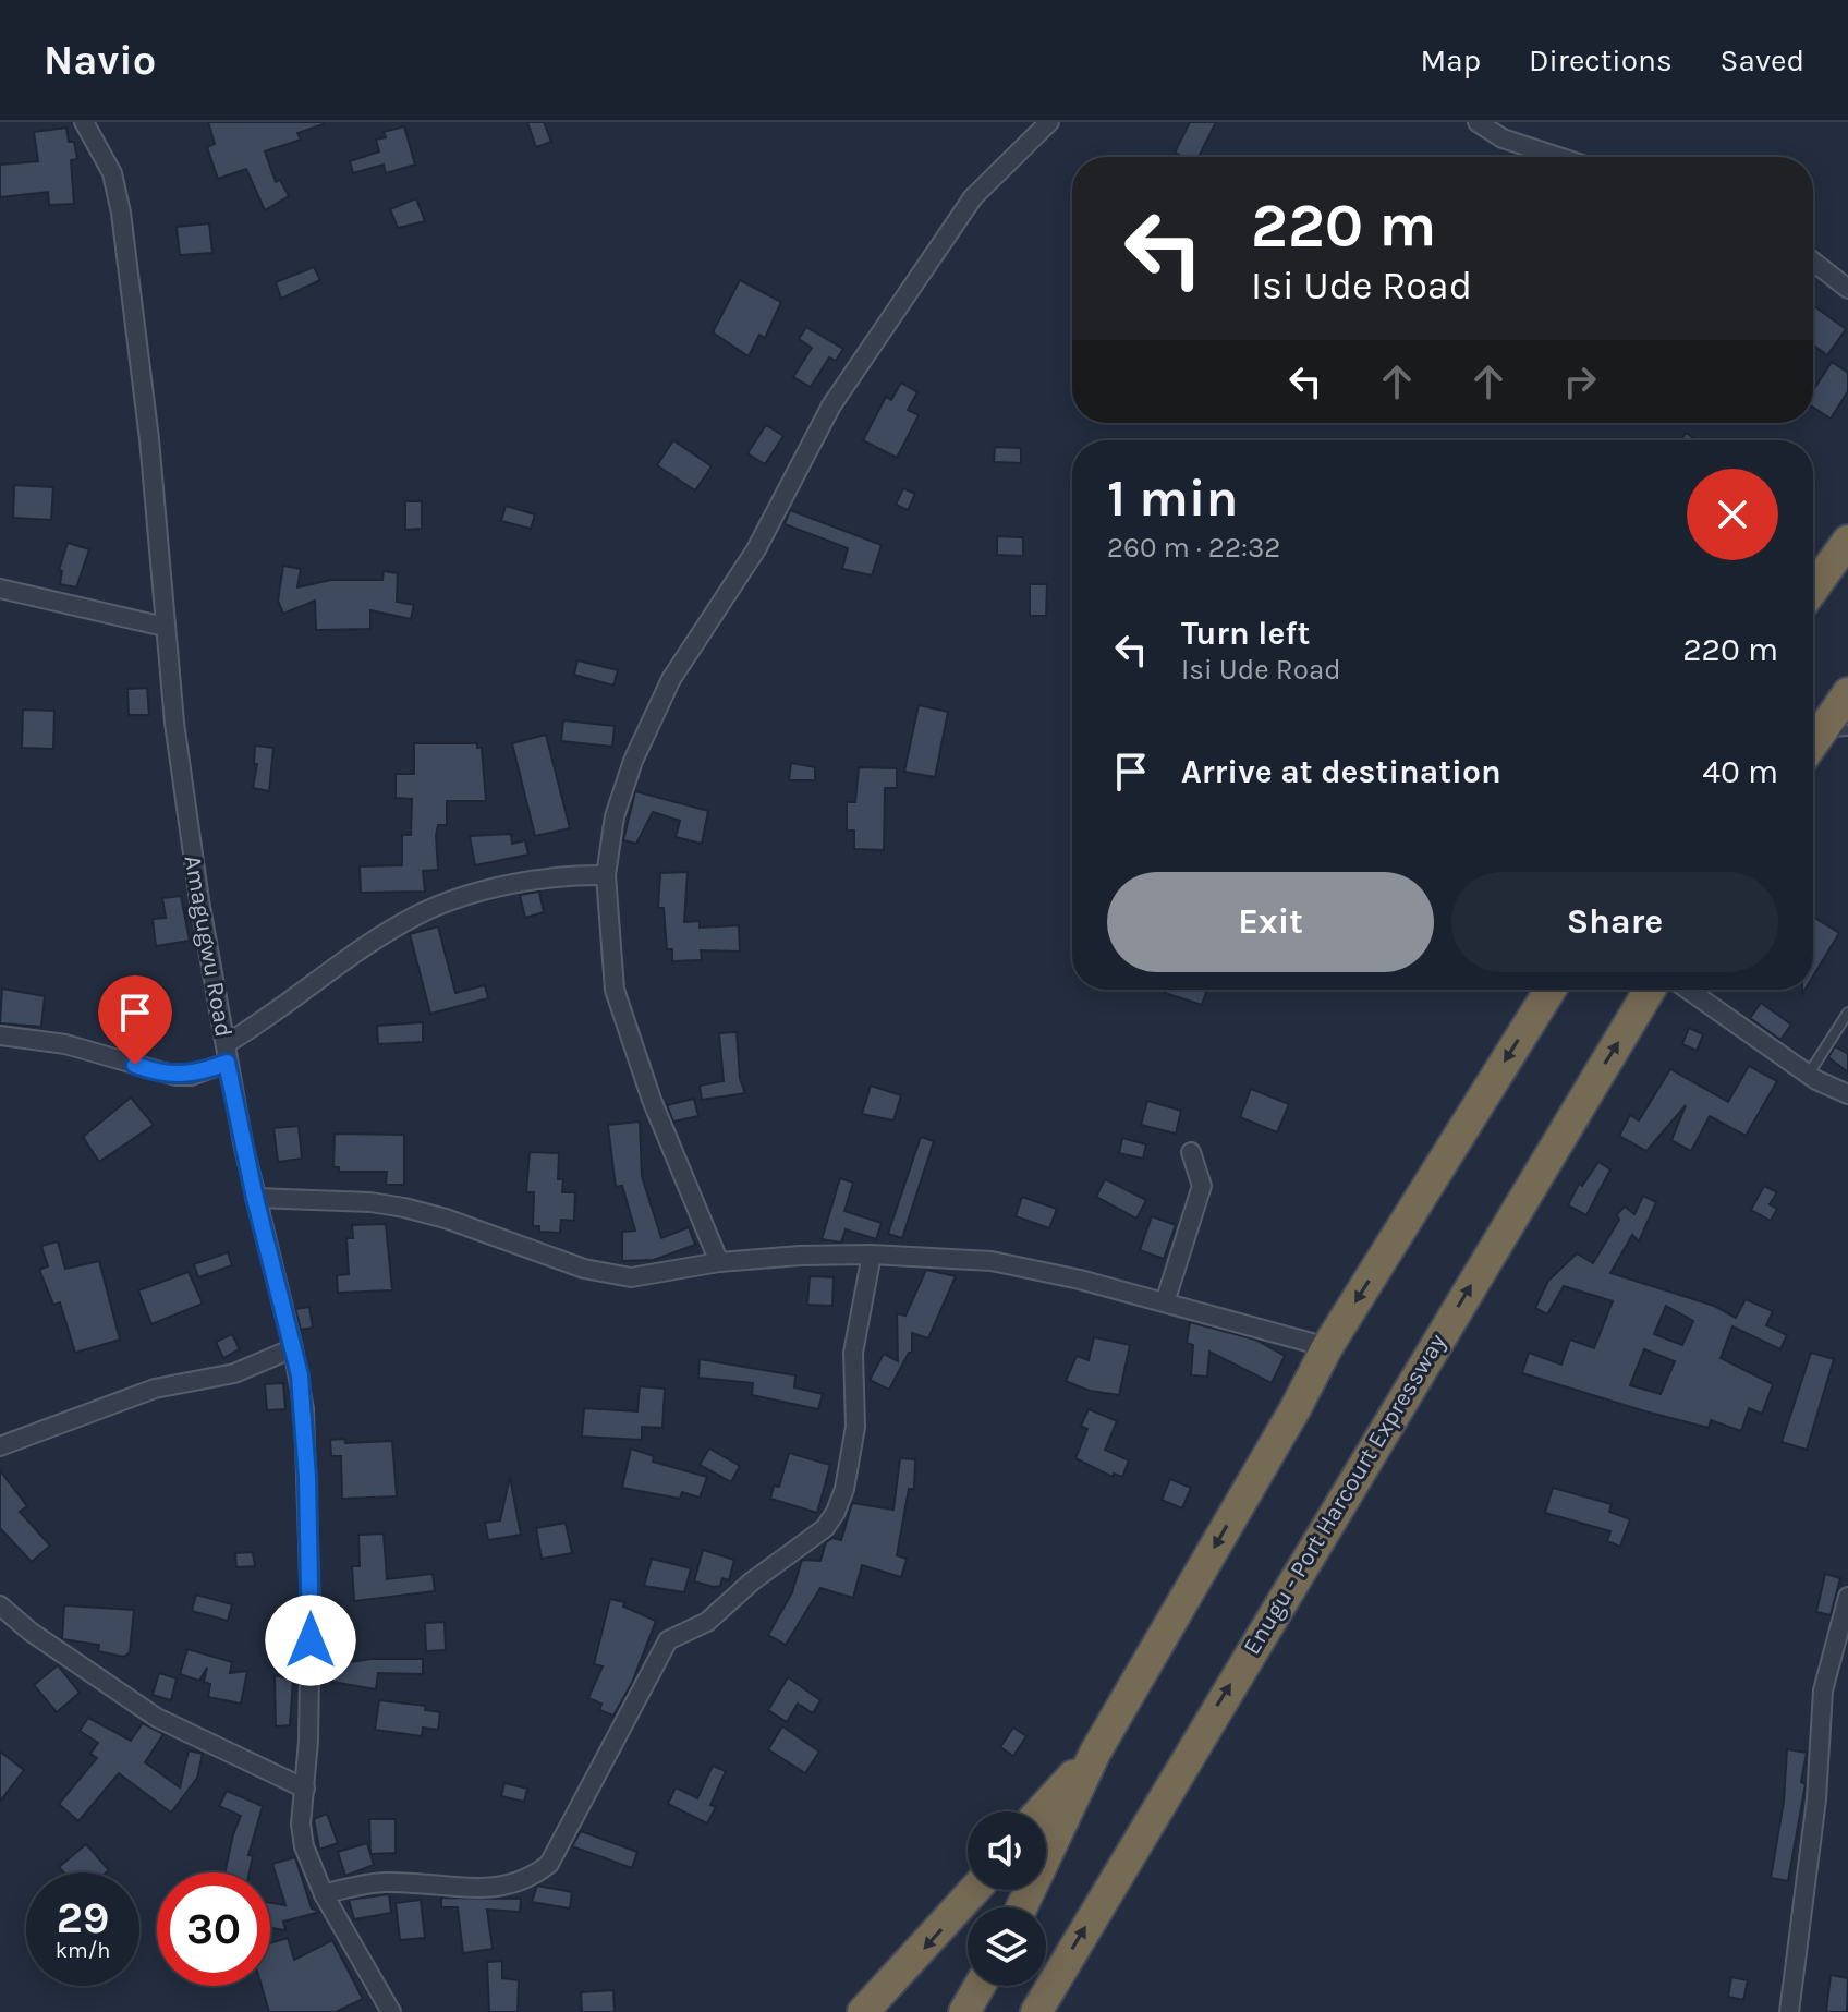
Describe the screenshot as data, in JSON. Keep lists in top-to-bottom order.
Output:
{
  "streets": {
    "highway": ["Enugu - Port Harcourt Expressway"],
    "street": ["Amagugwu Road"]
  },
  "page": {
    "header": "Navio",
    "nav": ["Map", "Directions", "Saved"],
    "turn": ["220 m", "Isi Ude Road"],
    "heading": ["1 min", "260 m · 22:32"],
    "list": [
      {
        "name": "Turn left",
        "note": "Isi Ude Road",
        "value": "220 m"
      },
      {
        "name": "Arrive at destination",
        "value": "40 m"
      }
    ],
    "buttons": ["Exit", "Share"],
    "speed": "29 km/h",
    "limit": "30"
  }
}
